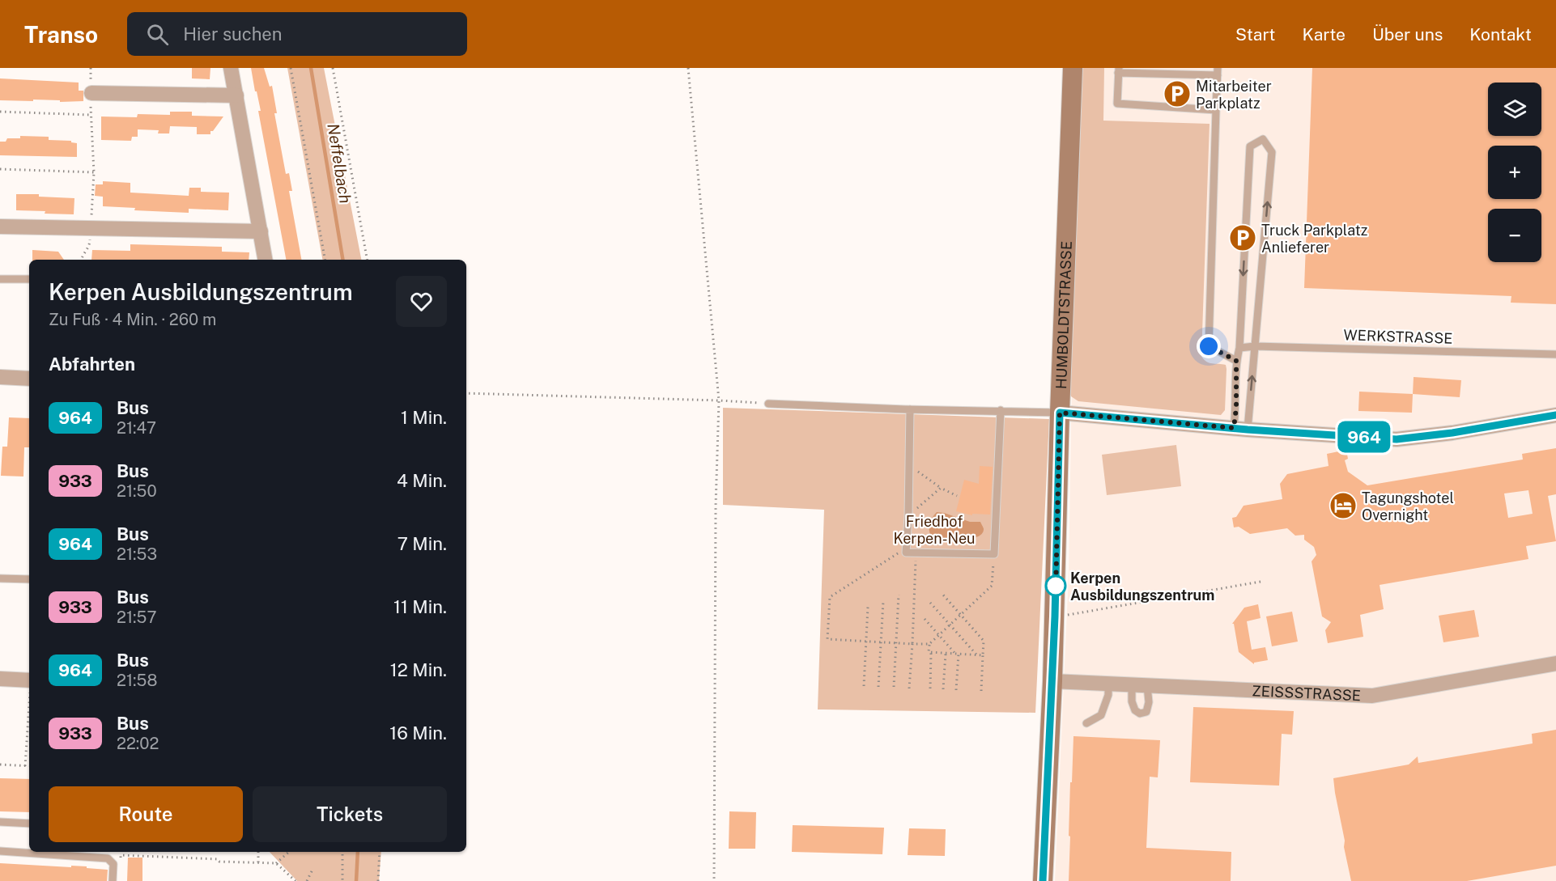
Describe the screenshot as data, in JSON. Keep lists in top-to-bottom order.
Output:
{
  "streets": {
    "street": ["HUMBOLDTSTRASSE", "ZEISSSTRASSE"],
    "lane": ["WERKSTRASSE"]
  },
  "crossings": [
    ["HUMBOLDTSTRASSE", "ZEISSSTRASSE"]
  ],
  "water": ["Neffelbach"],
  "parks": ["Friedhof Kerpen-Neu"],
  "places": {
    "parking": ["Mitarbeiter Parkplatz", "Truck Parkplatz Anlieferer"],
    "hotel": ["Tagungshotel Overnight"],
    "other": ["Kerpen Ausbildungszentrum"]
  },
  "lines": ["bus line 964"],
  "page": {
    "header": "Transo",
    "search": "Hier suchen",
    "nav": [
      "Start",
      "Karte",
      "Über uns",
      "Kontakt"
    ],
    "on_map": "964",
    "map_buttons": ["+", "−"],
    "heading": [
      ["Kerpen Ausbildungszentrum", "Zu Fuß · 4 Min. · 260 m"],
      "Abfahrten"
    ],
    "list": [
      {
        "mark": "964",
        "name": "Bus",
        "note": "21:47",
        "value": "1 Min."
      },
      {
        "mark": "933",
        "name": "Bus",
        "note": "21:50",
        "value": "4 Min."
      },
      {
        "mark": "964",
        "name": "Bus",
        "note": "21:53",
        "value": "7 Min."
      },
      {
        "mark": "933",
        "name": "Bus",
        "note": "21:57",
        "value": "11 Min."
      },
      {
        "mark": "964",
        "name": "Bus",
        "note": "21:58",
        "value": "12 Min."
      },
      {
        "mark": "933",
        "name": "Bus",
        "note": "22:02",
        "value": "16 Min."
      }
    ],
    "buttons": ["Route", "Tickets"]
  }
}
